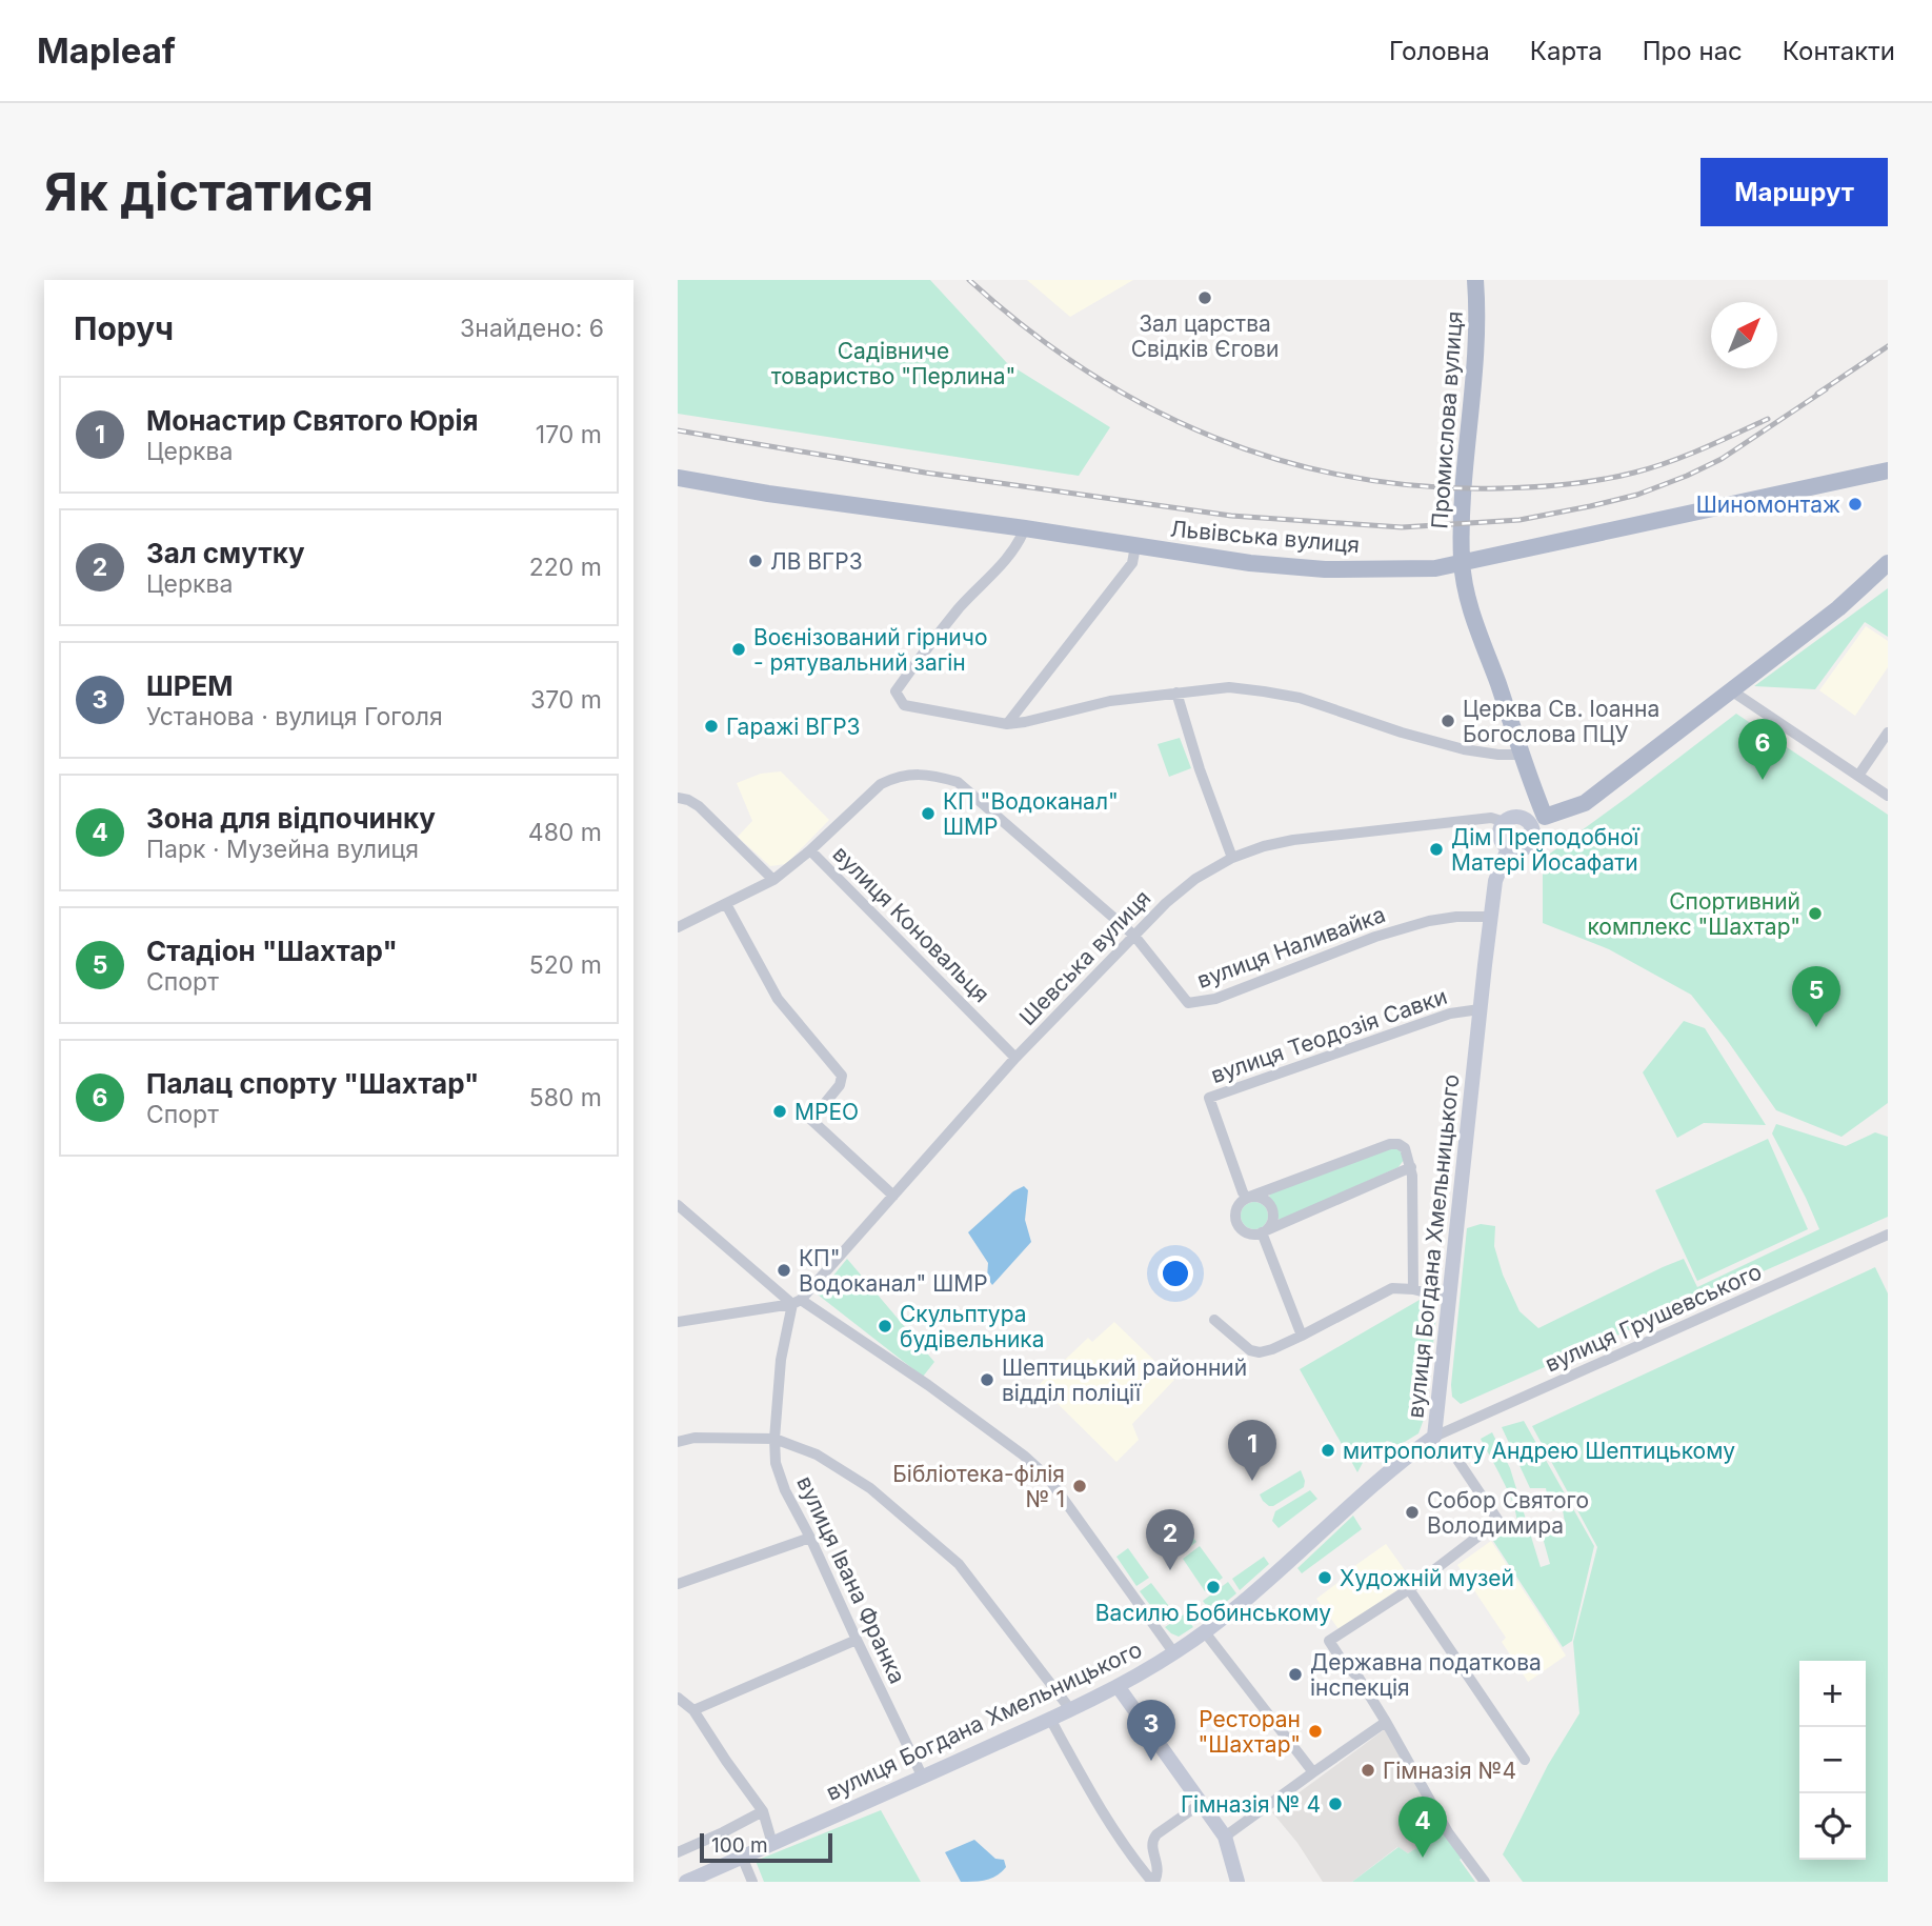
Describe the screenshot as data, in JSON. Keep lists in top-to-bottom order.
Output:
{
  "streets": {
    "main road": ["Промислова вулиця", "Львівська вулиця", "вулиця Богдана Хмельницького"],
    "street": [
      "вулиця Коновальця",
      "вулиця Наливайка",
      "Шевська вулиця",
      "вулиця Теодозія Савки",
      "вулиця Грушевського",
      "вулиця Івана Франка"
    ]
  },
  "crossings": [
    ["Промислова вулиця", "Львівська вулиця"],
    ["Промислова вулиця", "Шевська вулиця"],
    ["Промислова вулиця", "вулиця Богдана Хмельницького"],
    ["вулиця Коновальця", "Шевська вулиця"],
    ["вулиця Наливайка", "Шевська вулиця"],
    ["вулиця Наливайка", "вулиця Богдана Хмельницького"],
    ["Шевська вулиця", "вулиця Богдана Хмельницького"],
    ["Шевська вулиця", "вулиця Івана Франка"],
    ["вулиця Теодозія Савки", "вулиця Богдана Хмельницького"],
    ["вулиця Богдана Хмельницького", "вулиця Грушевського"],
    ["вулиця Богдана Хмельницького", "вулиця Івана Франка"]
  ],
  "parks": ["Садівниче товариство \"Перлина\""],
  "places": [
    "Зал царства Свідків Єгови",
    "Шиномонтаж",
    "ЛВ ВГРЗ",
    "Воєнізований гірничо - рятувальний загін",
    "Церква Св. Іоанна Богослова ПЦУ",
    "Гаражі ВГРЗ",
    "КП \"Водоканал\" ШМР",
    "Дім Преподобної Матері Йосафати",
    "Спортивний комплекс \"Шахтар\"",
    "МРЕО",
    "КП\" Водоканал\" ШМР",
    "Скульптура будівельника",
    "Шептицький районний відділ поліції",
    "митрополиту Андрею Шептицькому",
    "Бiблiотека-фiлiя № 1",
    "Собор Святого Володимира",
    "Художній музей",
    "Василю Бобинському",
    "Державна податкова інспекція",
    "Ресторан \"Шахтар\"",
    "Гімназія №4",
    "Гімназія № 4"
  ],
  "scale_bar": "100 m",
  "north": "top right",
  "page": {
    "header": "Mapleaf",
    "nav": [
      "Головна",
      "Карта",
      "Про нас",
      "Контакти"
    ],
    "buttons": "Маршрут",
    "title": "Як дістатися",
    "heading": ["Поруч", "Знайдено: 6"],
    "list": [
      {
        "mark": "1",
        "name": "Монастир Святого Юрія",
        "note": "Церква",
        "value": "170 m"
      },
      {
        "mark": "2",
        "name": "Зал смутку",
        "note": "Церква",
        "value": "220 m"
      },
      {
        "mark": "3",
        "name": "ШРЕМ",
        "note": "Установа · вулиця Гоголя",
        "value": "370 m"
      },
      {
        "mark": "4",
        "name": "Зона для відпочинку",
        "note": "Парк · Музейна вулиця",
        "value": "480 m"
      },
      {
        "mark": "5",
        "name": "Стадіон \"Шахтар\"",
        "note": "Спорт",
        "value": "520 m"
      },
      {
        "mark": "6",
        "name": "Палац спорту \"Шахтар\"",
        "note": "Спорт",
        "value": "580 m"
      }
    ],
    "pins": [
      "6",
      "5",
      "1",
      "2",
      "3",
      "4"
    ],
    "map_buttons": ["+", "−"],
    "scale": "100 m"
  }
}
